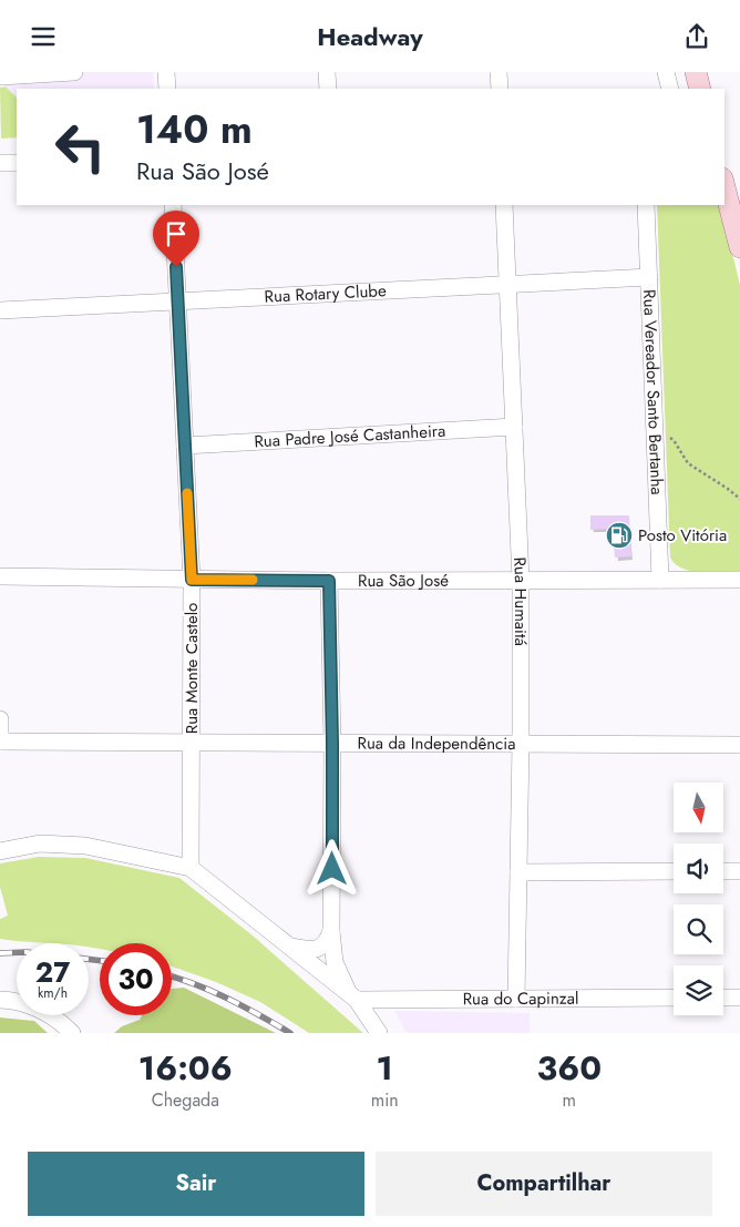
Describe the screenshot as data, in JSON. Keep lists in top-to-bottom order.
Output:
{
  "streets": {
    "street": [
      "Rua Rotary Clube",
      "Rua Vereador Santo Bertanha",
      "Rua Padre José Castanheira",
      "Rua São José",
      "Rua Humaitá",
      "Rua Monte Castelo",
      "Rua da Independência",
      "Rua do Capinzal"
    ]
  },
  "crossings": [
    ["Rua Rotary Clube", "Rua Vereador Santo Bertanha"],
    ["Rua Rotary Clube", "Rua Humaitá"],
    ["Rua Rotary Clube", "Rua Monte Castelo"],
    ["Rua Vereador Santo Bertanha", "Rua São José"],
    ["Rua Padre José Castanheira", "Rua Humaitá"],
    ["Rua Padre José Castanheira", "Rua Monte Castelo"],
    ["Rua São José", "Rua Humaitá"],
    ["Rua São José", "Rua Monte Castelo"],
    ["Rua Humaitá", "Rua da Independência"],
    ["Rua Humaitá", "Rua do Capinzal"],
    ["Rua Monte Castelo", "Rua da Independência"]
  ],
  "places": {
    "fuel station": ["Posto Vitória"]
  },
  "north": "bottom",
  "page": {
    "header": "Headway",
    "turn": ["140 m", "Rua São José"],
    "speed": "27 km/h",
    "limit": "30",
    "eta": [
      "16:06",
      "Chegada",
      "1",
      "min",
      "360",
      "m"
    ],
    "buttons": ["Sair", "Compartilhar"]
  }
}
